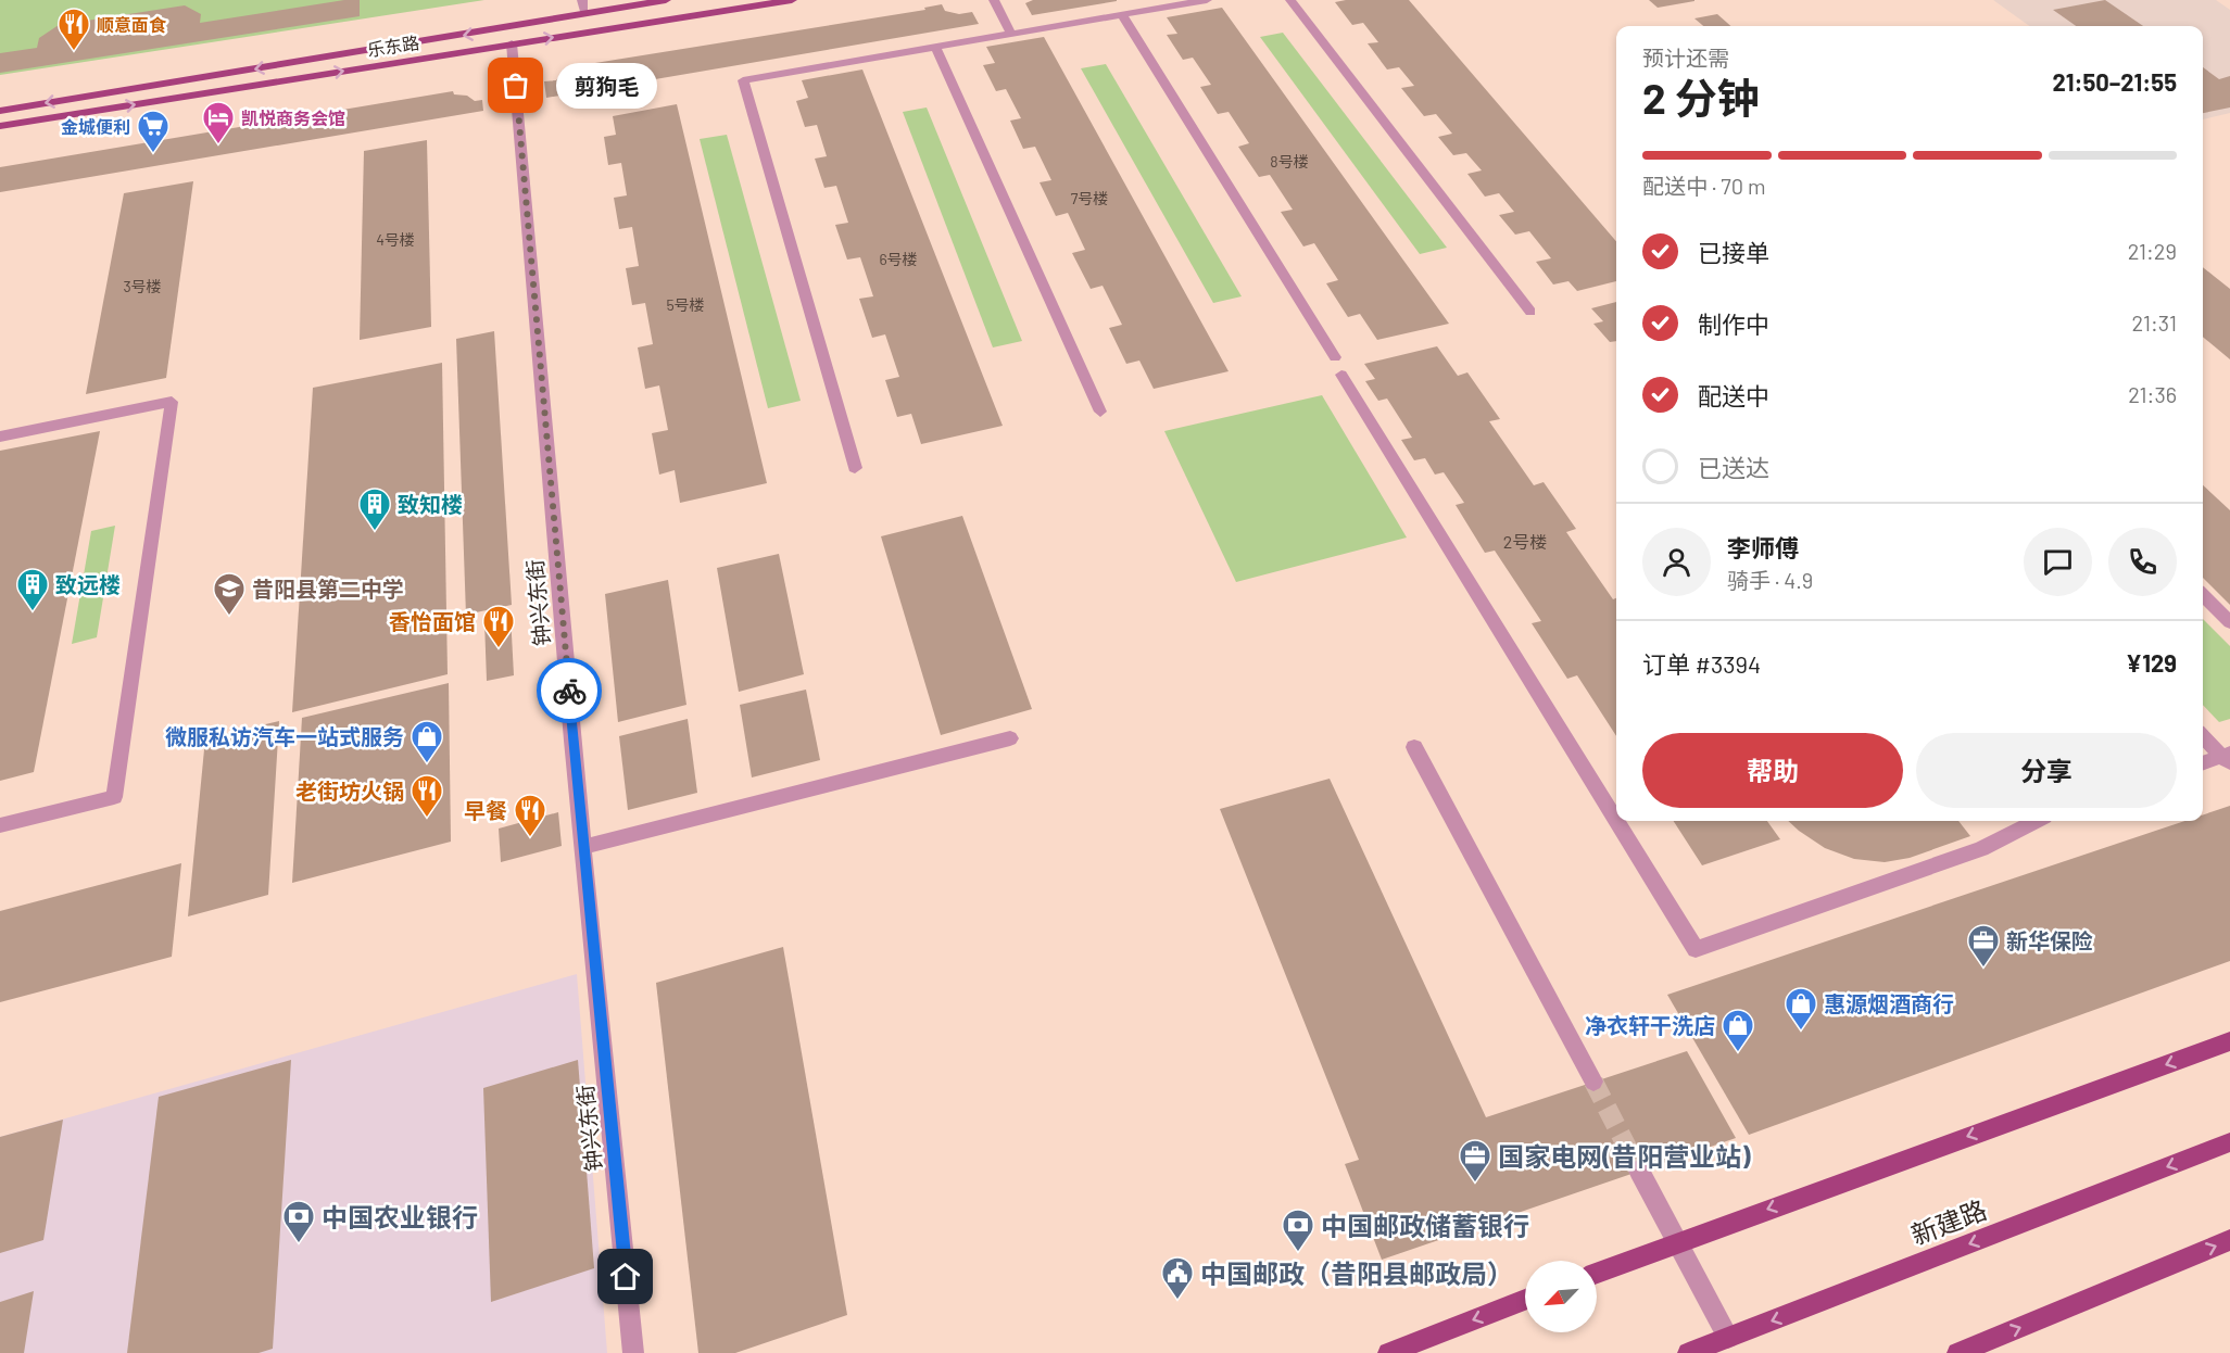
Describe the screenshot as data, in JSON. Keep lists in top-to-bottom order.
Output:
{
  "streets": {
    "main road": ["乐东路", "新建路"],
    "street": ["钟兴东街"]
  },
  "crossings": [
    ["乐东路", "钟兴东街"]
  ],
  "places": {
    "restaurant": [
      "顺意面食",
      "香怡面馆",
      "老街坊火锅",
      "早餐"
    ],
    "other": ["剪狗毛"],
    "hotel": ["凯悦商务会馆"],
    "supermarket": ["金城便利"],
    "building": ["致知楼", "致远楼"],
    "school or university": ["昔阳县第二中学"],
    "shop": ["微服私访汽车一站式服务", "惠源烟酒商行", "净衣轩干洗店"],
    "office": ["新华保险", "国家电网(昔阳营业站)"],
    "bank": ["中国农业银行", "中国邮政储蓄银行"],
    "public building": ["中国邮政（昔阳县邮政局）"]
  },
  "house_numbers": [
    "8号楼",
    "7号楼",
    "4号楼",
    "6号楼",
    "3号楼",
    "5号楼",
    "2号楼"
  ],
  "north": "bottom left",
  "page": {
    "heading": ["2 分钟", "预计还需", "21:50–21:55"],
    "panel": [
      "李师傅",
      "骑手 · 4.9",
      "订单 #3394",
      "¥129"
    ],
    "bubble": "剪狗毛",
    "bar": "配送中 · 70 m",
    "list": [
      ["已接单", "21:29"],
      ["制作中", "21:31"],
      ["配送中", "21:36"],
      "已送达"
    ],
    "buttons": ["帮助", "分享"]
  }
}
